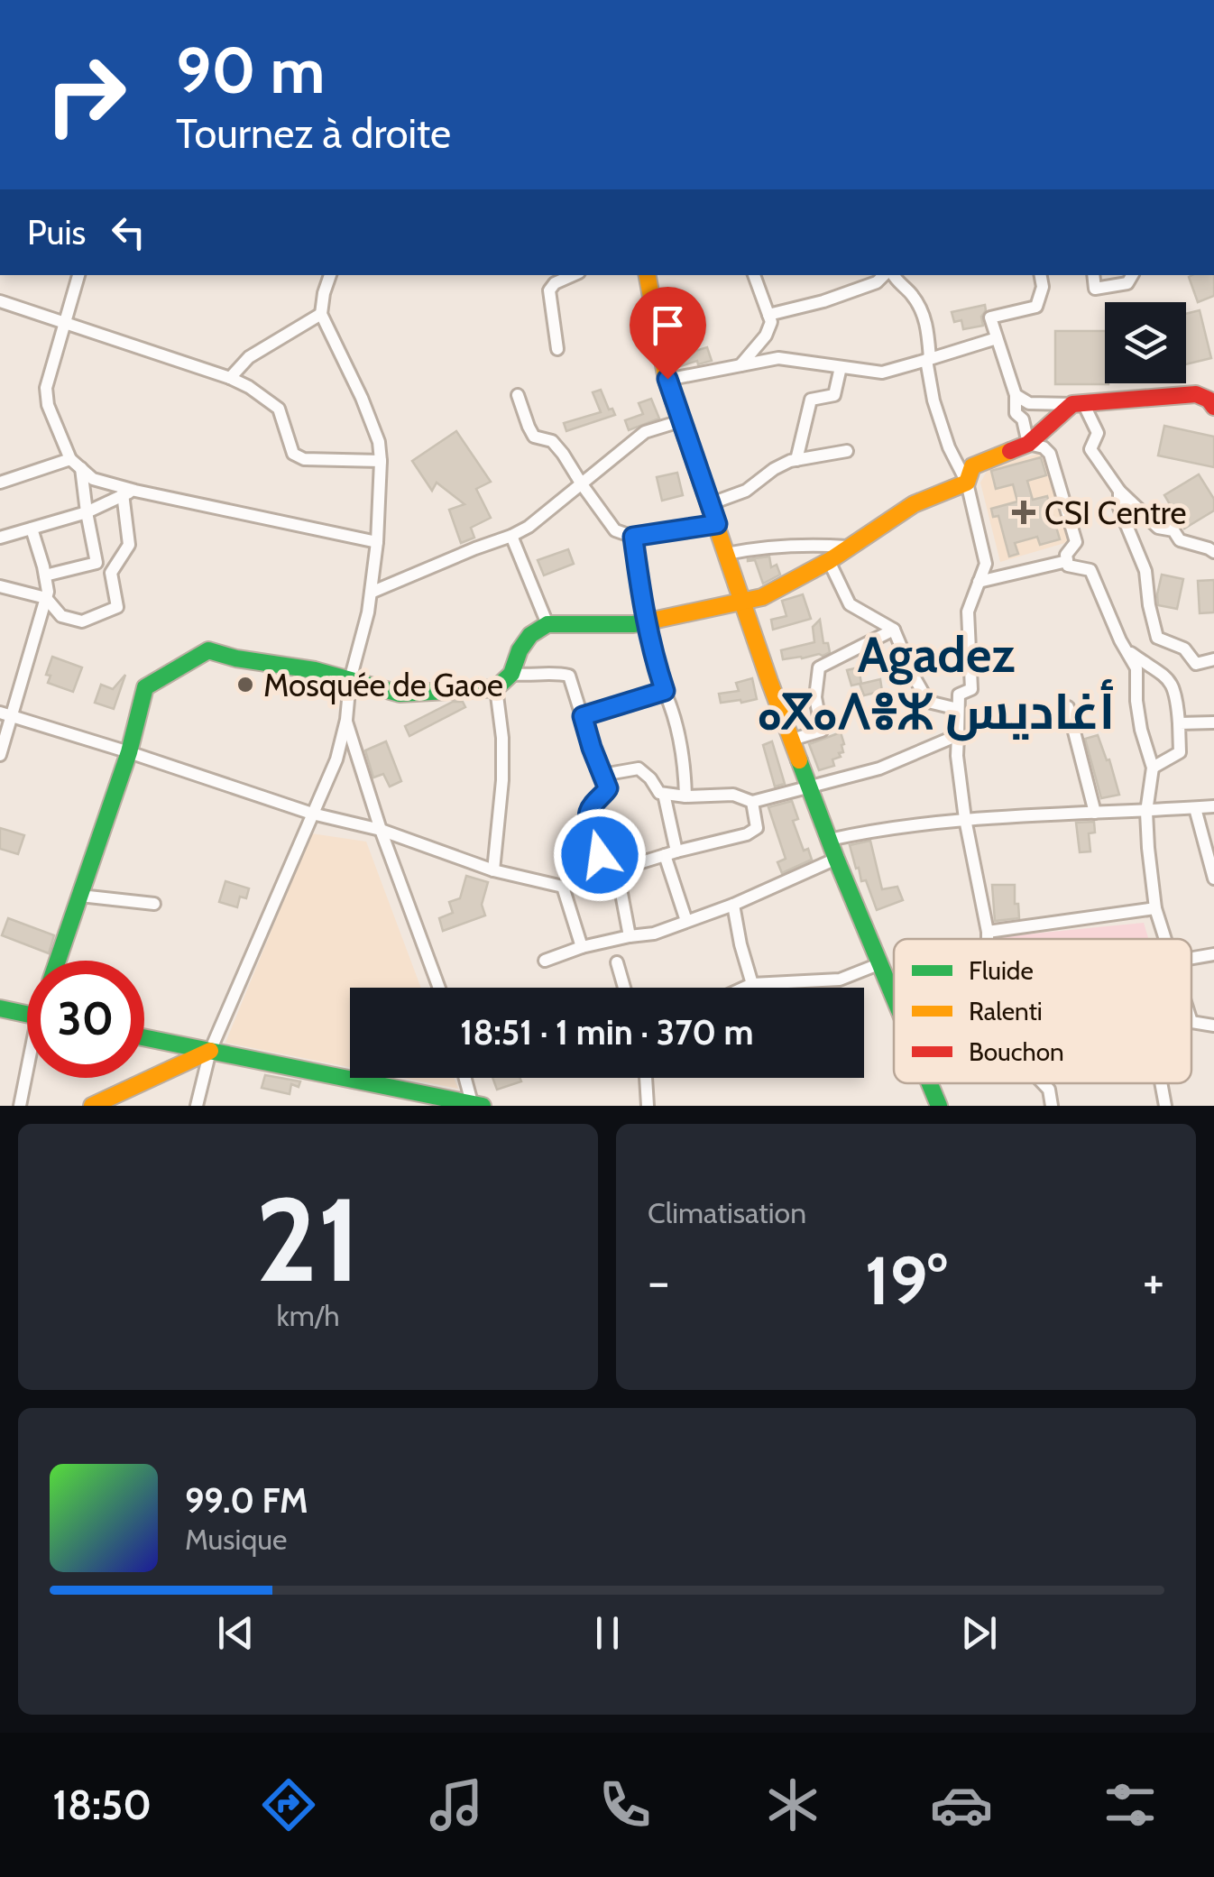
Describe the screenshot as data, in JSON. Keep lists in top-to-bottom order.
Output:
{
  "districts": ["Agadez ⴰⴳⴰⴷⴻⵣ أغاديس"],
  "places": {
    "health": ["CSI Centre"],
    "other": ["Mosquée de Gaoe"]
  },
  "legend": ["Fluide", "Ralenti", "Bouchon"],
  "page": {
    "turn": ["90 m", "Tournez à droite"],
    "then": "Puis",
    "limit": "30",
    "trip": "18:51 · 1 min · 370 m",
    "tile": [
      ["21", "km/h"],
      "Climatisation"
    ],
    "heat": ["−", "19°", "+"],
    "song": ["99.0 FM", "Musique"],
    "tabs": "18:50"
  }
}
